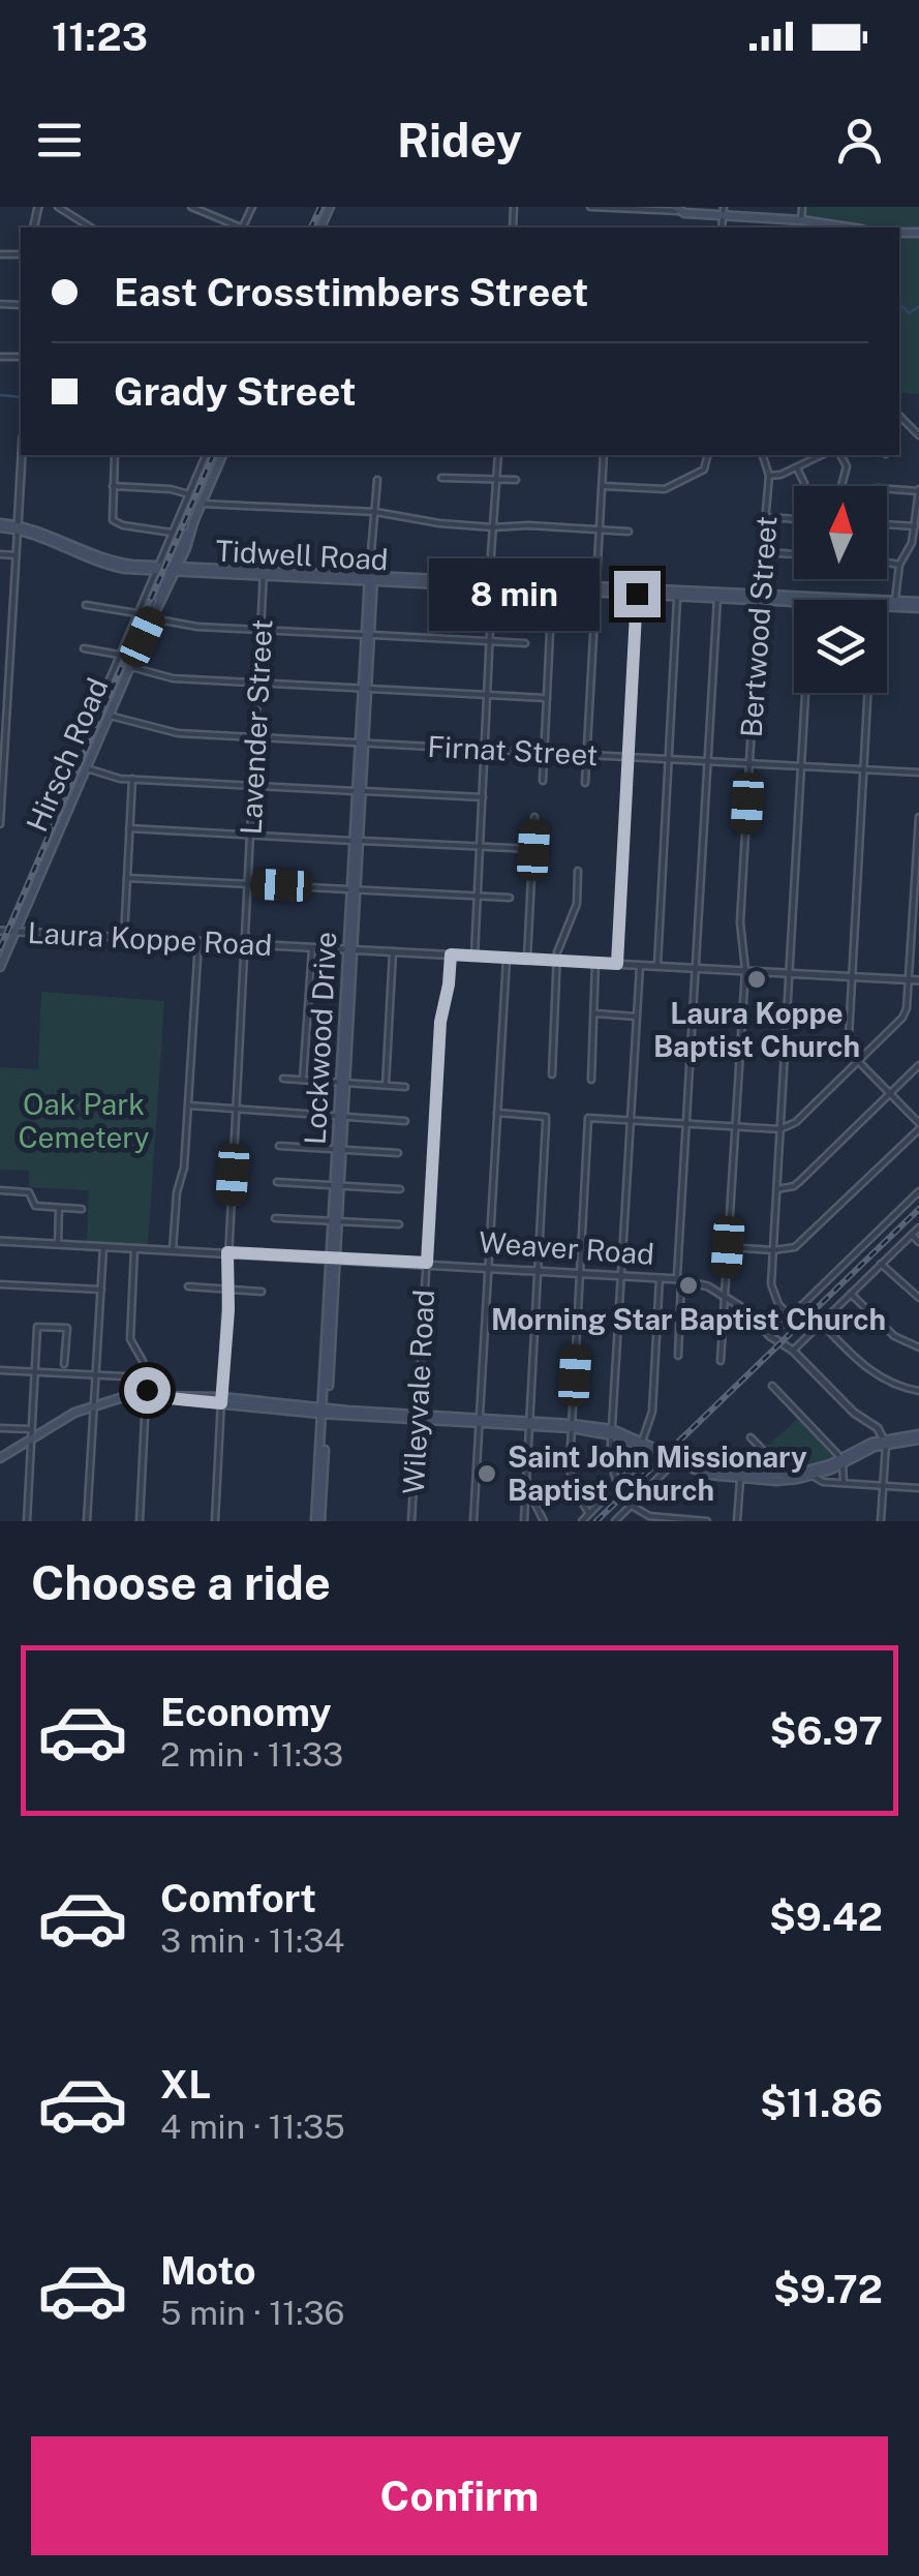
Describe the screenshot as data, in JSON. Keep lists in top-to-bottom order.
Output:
{
  "streets": {
    "main road": ["Tidwell Road", "Hirsch Road", "Lockwood Drive"],
    "street": [
      "Bertwood Street",
      "Lavender Street",
      "Firnat Street",
      "Laura Koppe Road",
      "Weaver Road",
      "Wileyvale Road"
    ]
  },
  "crossings": [
    ["Tidwell Road", "Bertwood Street"],
    ["Tidwell Road", "Lavender Street"],
    ["Tidwell Road", "Hirsch Road"],
    ["Tidwell Road", "Lockwood Drive"],
    ["Bertwood Street", "Firnat Street"],
    ["Bertwood Street", "Laura Koppe Road"],
    ["Bertwood Street", "Weaver Road"],
    ["Lavender Street", "Firnat Street"],
    ["Lavender Street", "Laura Koppe Road"],
    ["Lavender Street", "Weaver Road"],
    ["Firnat Street", "Hirsch Road"],
    ["Firnat Street", "Lockwood Drive"],
    ["Hirsch Road", "Laura Koppe Road"],
    ["Laura Koppe Road", "Lockwood Drive"],
    ["Laura Koppe Road", "Wileyvale Road"],
    ["Lockwood Drive", "Weaver Road"],
    ["Weaver Road", "Wileyvale Road"]
  ],
  "parks": ["Oak Park Cemetery"],
  "places": ["Laura Koppe Baptist Church", "Morning Star Baptist Church", "Saint John Missionary Baptist Church"],
  "north": "top",
  "page": {
    "status": "11:23",
    "header": "Ridey",
    "banner": ["East Crosstimbers Street", "Grady Street"],
    "bubble": "8 min",
    "heading": "Choose a ride",
    "list": [
      {
        "name": "Economy",
        "note": "2 min · 11:33",
        "value": "$6.97"
      },
      {
        "name": "Comfort",
        "note": "3 min · 11:34",
        "value": "$9.42"
      },
      {
        "name": "XL",
        "note": "4 min · 11:35",
        "value": "$11.86"
      },
      {
        "name": "Moto",
        "note": "5 min · 11:36",
        "value": "$9.72"
      }
    ],
    "buttons": "Confirm"
  }
}
